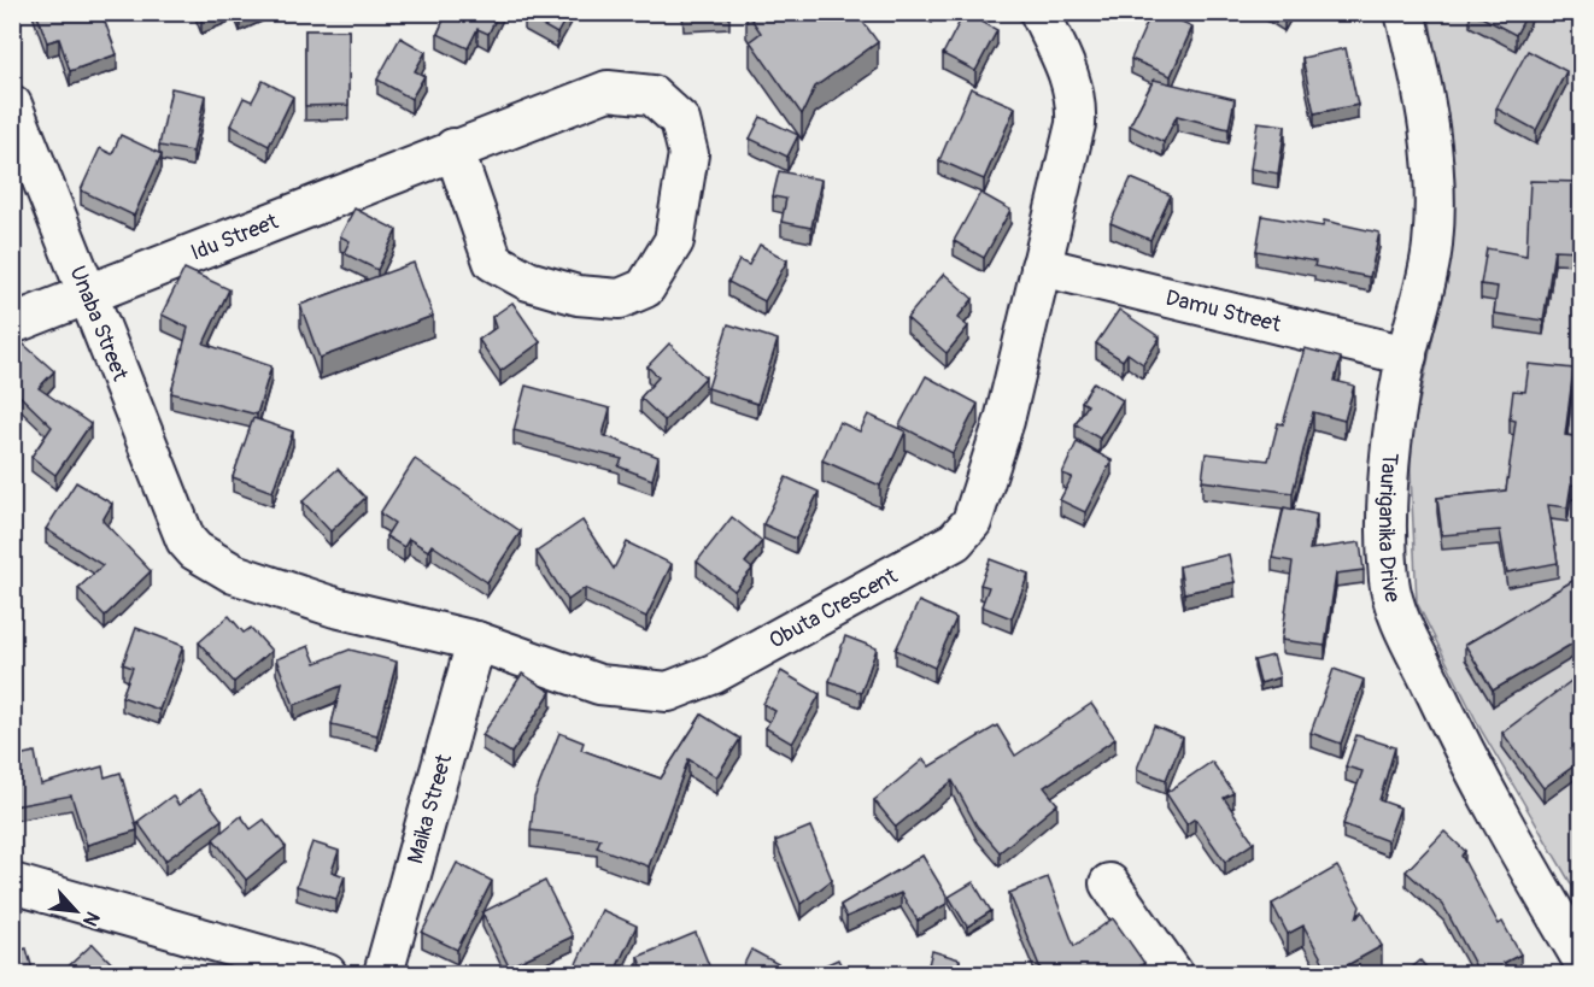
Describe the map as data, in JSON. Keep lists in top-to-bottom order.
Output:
{
  "streets": {
    "street": [
      "Idu Street",
      "Damu Street",
      "Unaba Street",
      "Tauriganika Drive",
      "Obuta Crescent",
      "Maika Street"
    ]
  },
  "crossings": [
    ["Idu Street", "Unaba Street"],
    ["Damu Street", "Tauriganika Drive"],
    ["Damu Street", "Obuta Crescent"],
    ["Unaba Street", "Obuta Crescent"],
    ["Obuta Crescent", "Maika Street"]
  ],
  "north": "bottom right"
}
